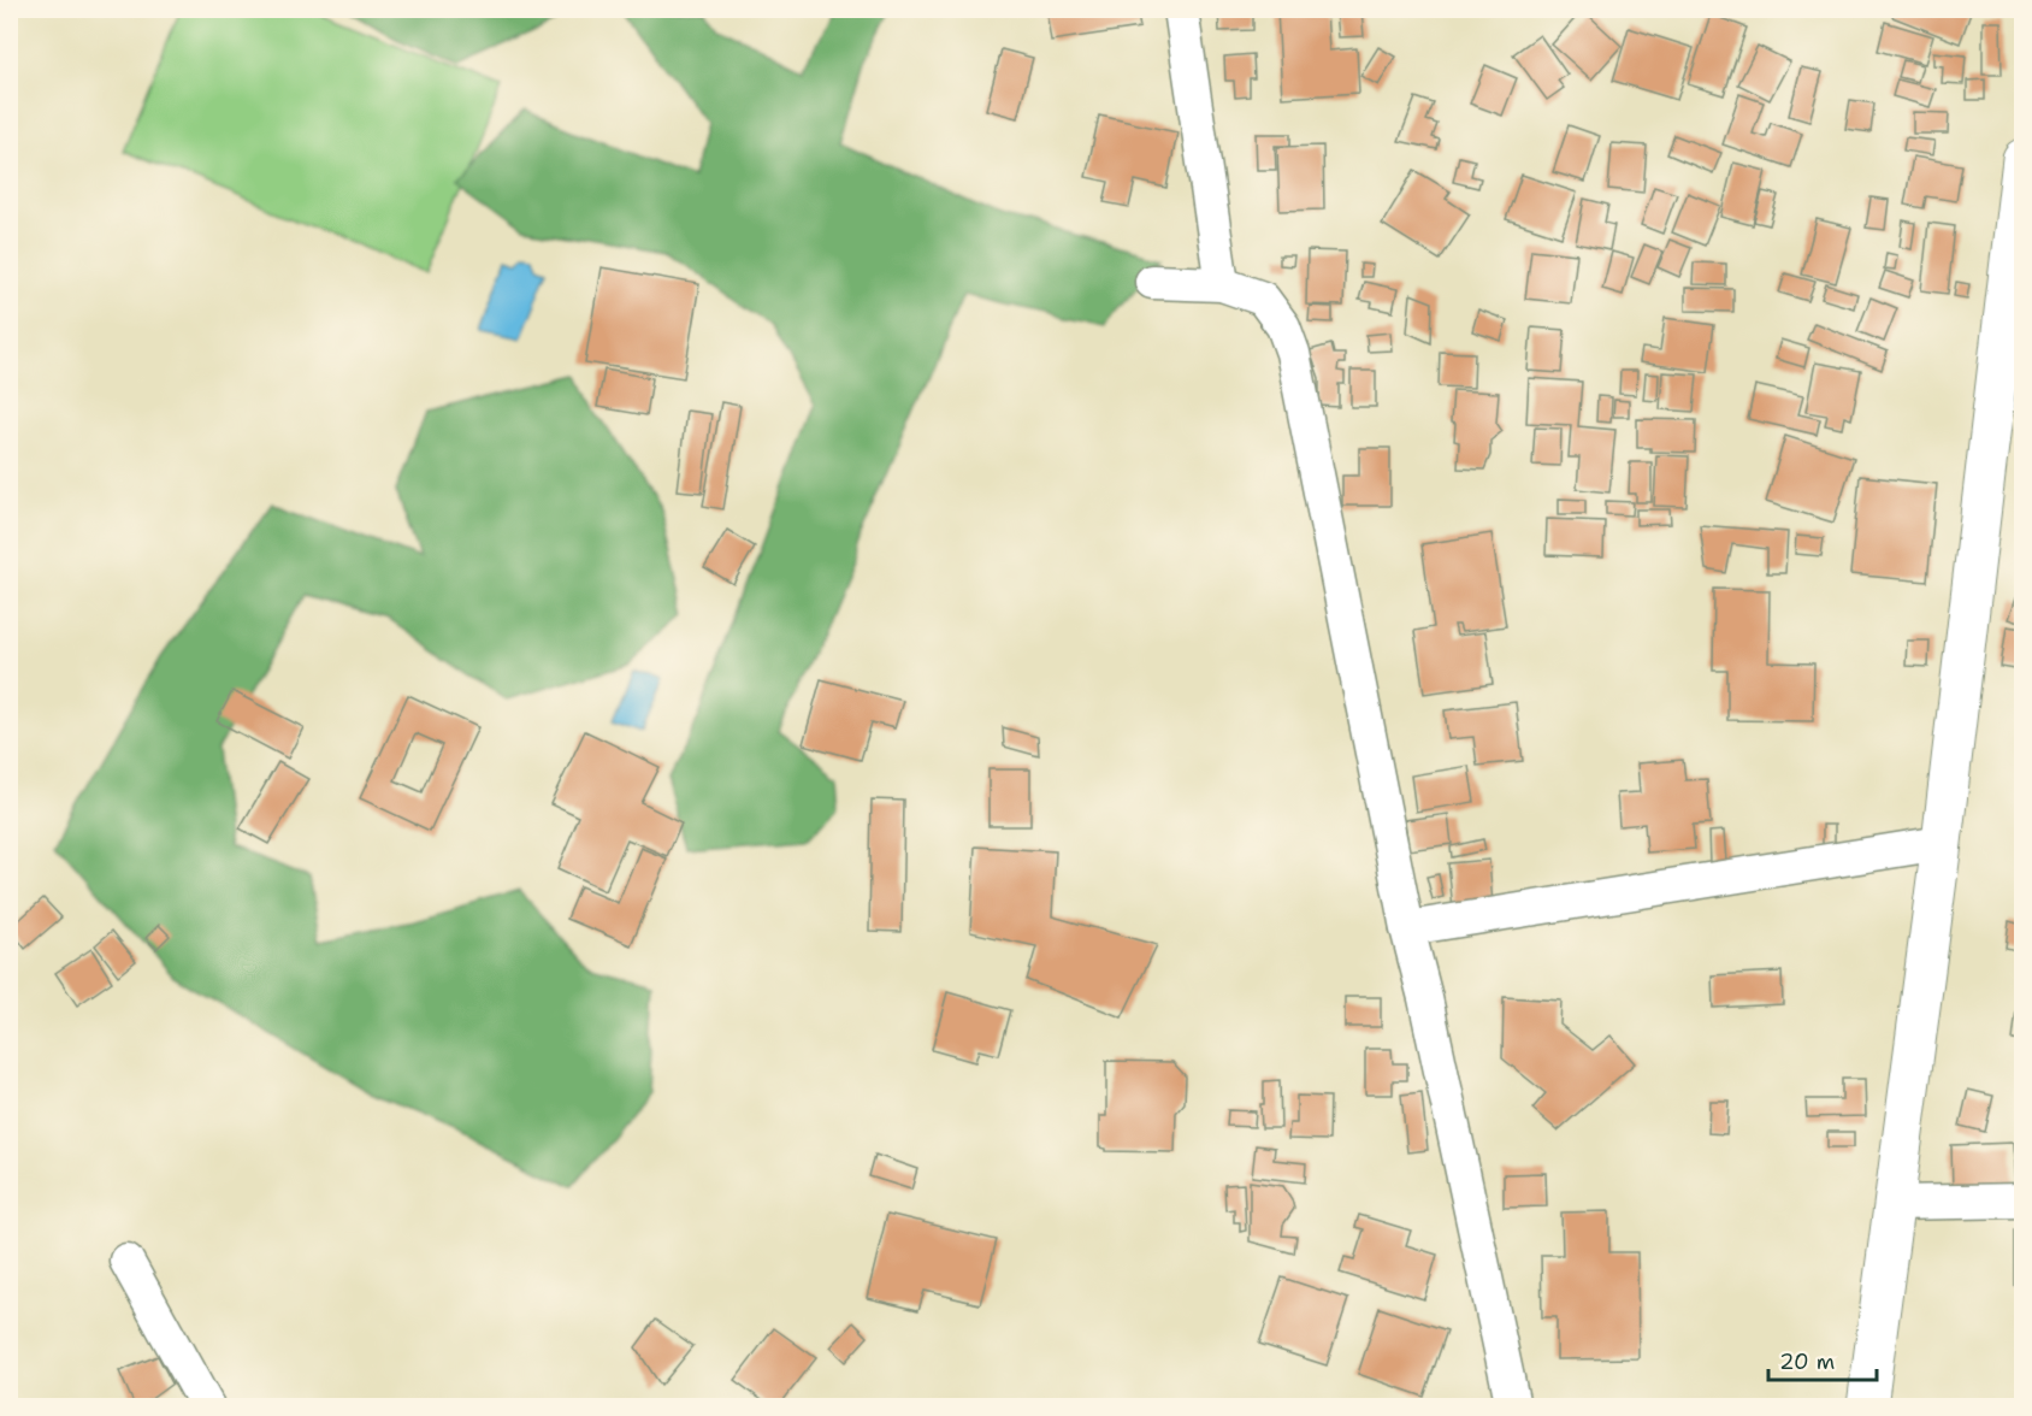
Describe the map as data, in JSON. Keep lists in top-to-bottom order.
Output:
{
  "scale_bar": "20 m"
}
